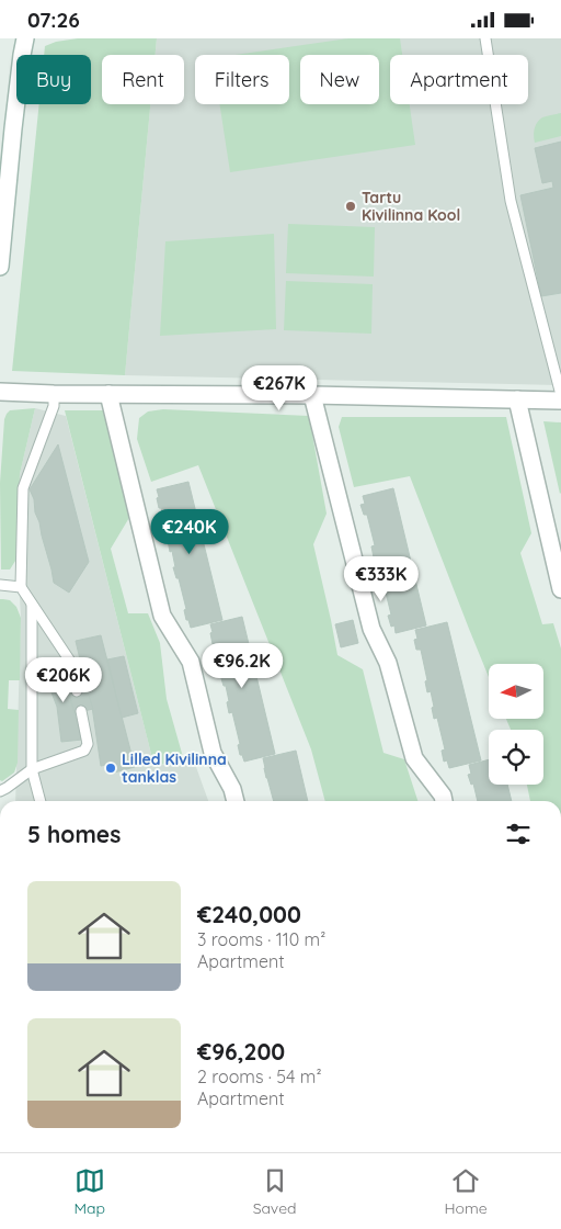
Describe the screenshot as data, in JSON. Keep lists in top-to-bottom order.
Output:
{
  "places": ["Tartu Kivilinna Kool", "Lilled Kivilinna tanklas"],
  "north": "left",
  "page": {
    "status": "07:26",
    "chip": [
      "Buy",
      "Rent",
      "Filters",
      "New",
      "Apartment"
    ],
    "price": [
      "€267K",
      "€240K",
      "€333K",
      "€96.2K",
      "€206K"
    ],
    "heading": "5 homes",
    "list": [
      {
        "name": "€240,000",
        "note": "3 rooms · 110 m² · Apartment"
      },
      {
        "name": "€96,200",
        "note": "2 rooms · 54 m² · Apartment"
      }
    ],
    "tabs": ["Map", "Saved", "Home"]
  }
}
